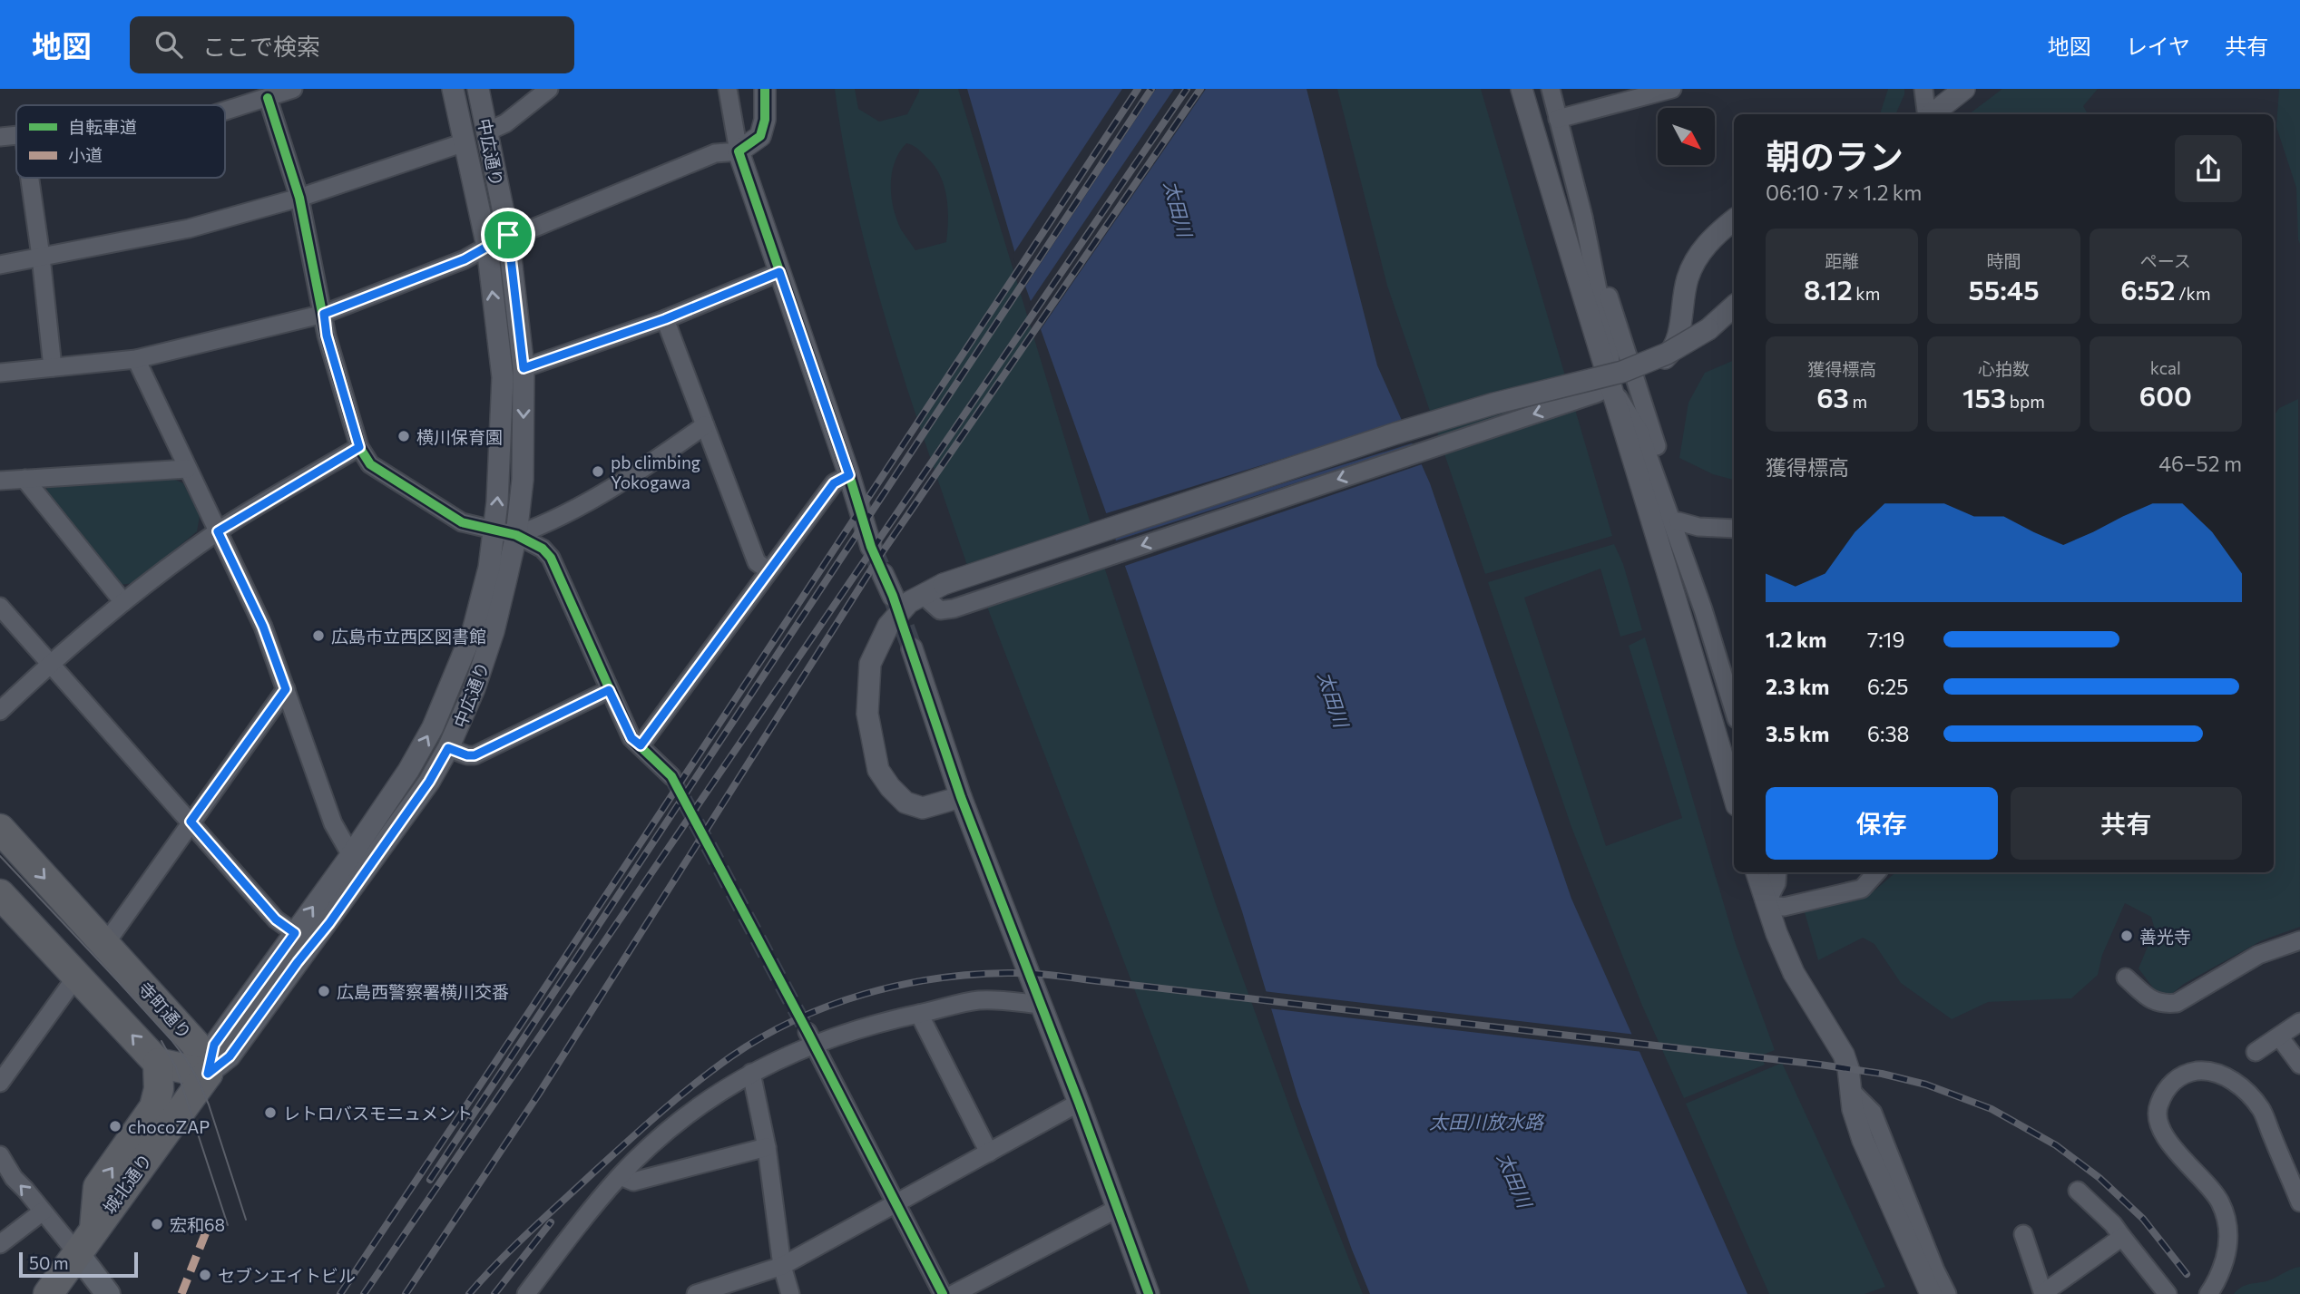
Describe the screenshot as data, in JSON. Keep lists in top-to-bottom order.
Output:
{
  "streets": {
    "highway": ["寺町通り", "城北通り"],
    "street": ["中広通り"]
  },
  "crossings": [
    ["中広通り", "寺町通り"],
    ["中広通り", "城北通り"],
    ["寺町通り", "城北通り"]
  ],
  "water": ["太田川", "太田川放水路"],
  "places": [
    "横川保育園",
    "pb climbing Yokogawa",
    "広島市立西区図書館",
    "善光寺",
    "広島西警察署横川交番",
    "レトロバスモニュメント",
    "chocoZAP",
    "宏和68",
    "セブンエイトビル"
  ],
  "legend": ["自転車道", "小道"],
  "scale_bar": "50 m",
  "north": "bottom right",
  "page": {
    "header": "地図",
    "search": "ここで検索",
    "nav": ["地図", "レイヤ", "共有"],
    "heading": ["朝のラン", "06:10 · 7 × 1.2 km"],
    "stats": [
      ["距離", "8.12 km"],
      ["時間", "55:45"],
      ["ペース", "6:52 /km"],
      ["獲得標高", "63 m"],
      ["心拍数", "153 bpm"],
      ["kcal", "600"]
    ],
    "chart": ["獲得標高", "46–52 m"],
    "list": [
      {
        "name": "1.2 km",
        "note": "7:19"
      },
      {
        "name": "2.3 km",
        "note": "6:25"
      },
      {
        "name": "3.5 km",
        "note": "6:38"
      }
    ],
    "buttons": ["保存", "共有"],
    "scale": "50 m"
  }
}
